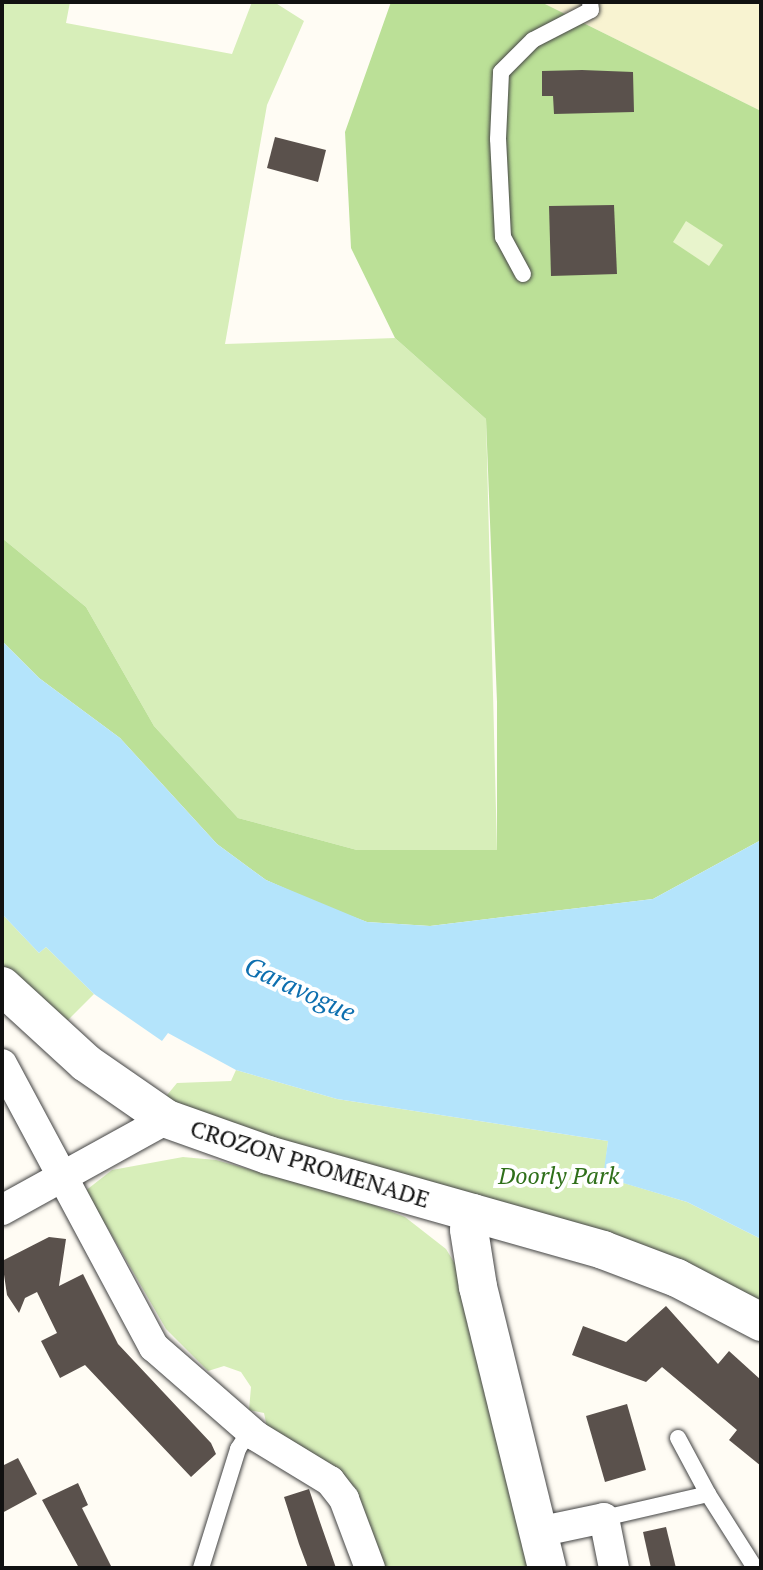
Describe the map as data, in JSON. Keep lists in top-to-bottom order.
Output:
{
  "streets": {
    "street": ["CROZON PROMENADE"]
  },
  "water": ["Garavogue"],
  "parks": ["Doorly Park"]
}
